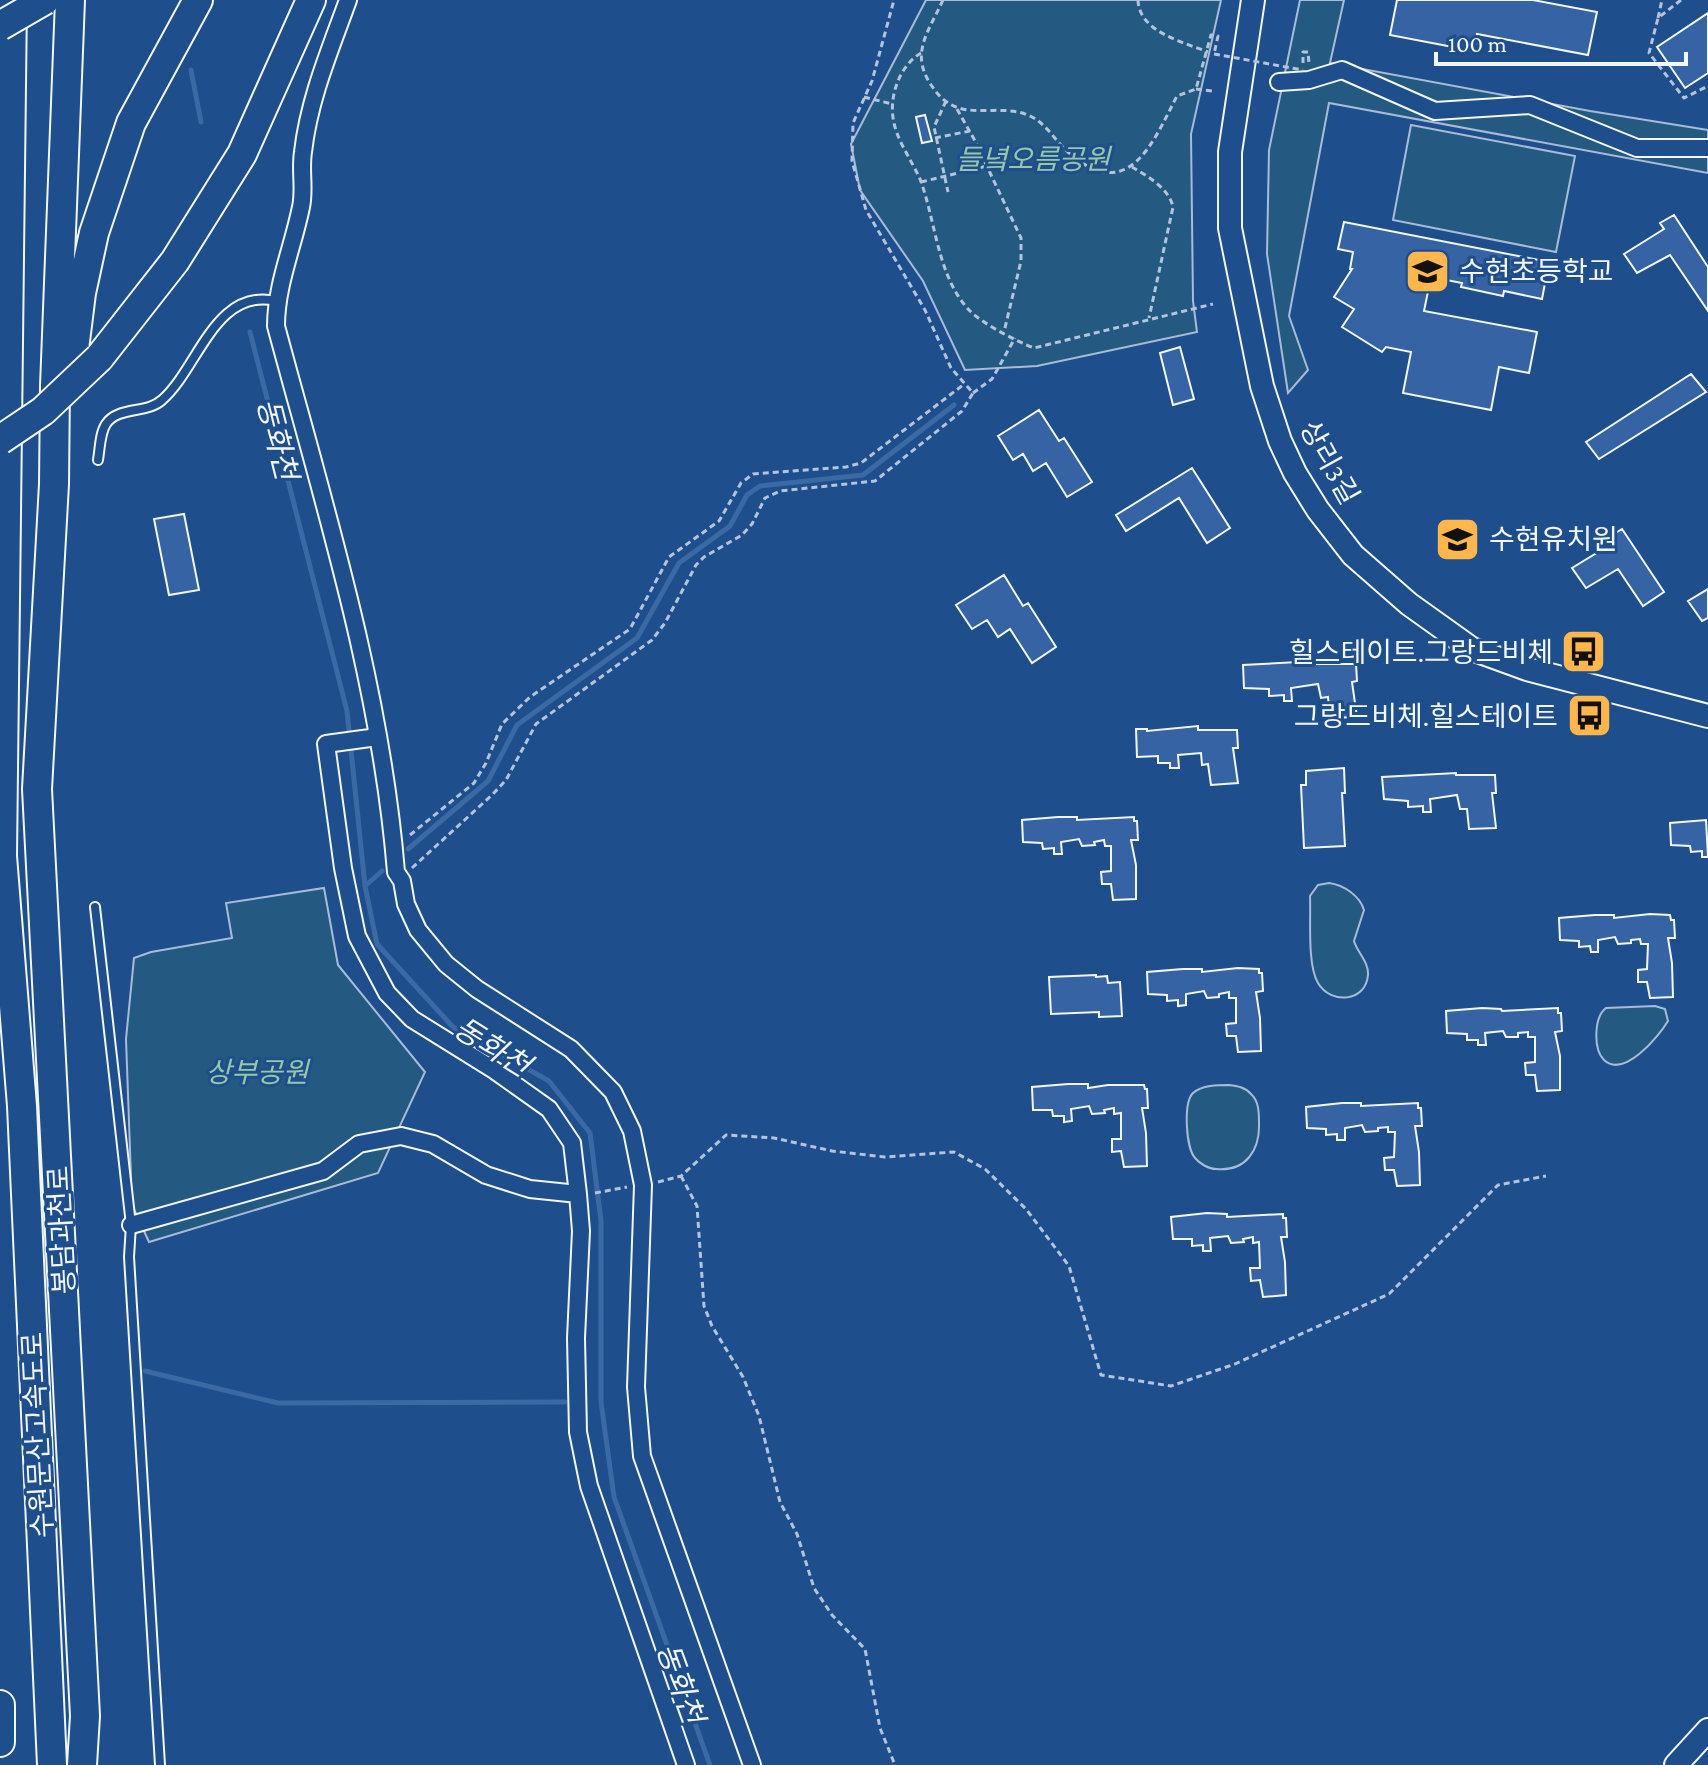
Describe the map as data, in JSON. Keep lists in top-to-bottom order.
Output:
{
  "streets": {
    "highway": ["봉담과천로", "수원문산고속도로"],
    "street": ["상리3길"]
  },
  "water": ["동화천"],
  "parks": ["들녘오름공원", "상부공원"],
  "places": {
    "school or university": ["수현초등학교", "수현유치원"],
    "bus stop": ["힐스테이트.그랑드비체", "그랑드비체.힐스테이트"]
  },
  "scale_bar": "100 m"
}
